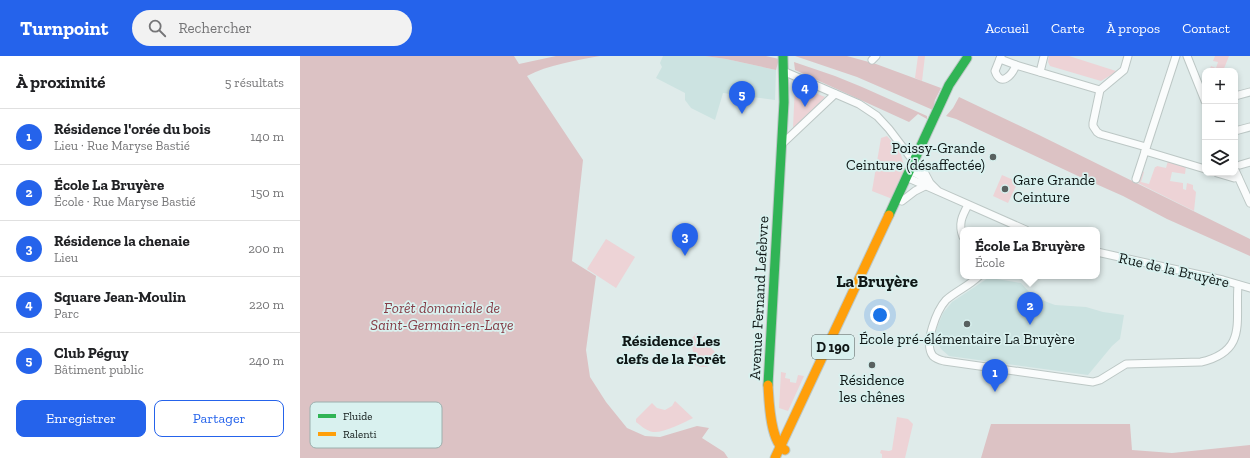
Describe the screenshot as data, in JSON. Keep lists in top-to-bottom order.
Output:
{
  "streets": {
    "main road": ["Avenue Fernand Lefebvre", "D 190"],
    "street": ["Rue de la Bruyère"]
  },
  "crossings": [
    ["Avenue Fernand Lefebvre", "D 190"]
  ],
  "districts": ["La Bruyère", "Résidence Les clefs de la Forêt"],
  "parks": ["Forêt domaniale de Saint-Germain-en-Laye"],
  "places": [
    "Poissy-Grande Ceinture (désaffectée)",
    "Gare Grande Ceinture",
    "École pré-élémentaire La Bruyère",
    "Résidence les chênes"
  ],
  "legend": ["Fluide", "Ralenti"],
  "page": {
    "header": "Turnpoint",
    "search": "Rechercher",
    "nav": [
      "Accueil",
      "Carte",
      "À propos",
      "Contact"
    ],
    "heading": ["À proximité", "5 résultats"],
    "map_buttons": ["+", "−"],
    "pins": [
      "4",
      "5",
      "3",
      "2",
      "1"
    ],
    "list": [
      {
        "mark": "1",
        "name": "Résidence l'orée du bois",
        "note": "Lieu · Rue Maryse Bastié",
        "value": "140 m"
      },
      {
        "mark": "2",
        "name": "École La Bruyère",
        "note": "École · Rue Maryse Bastié",
        "value": "150 m"
      },
      {
        "mark": "3",
        "name": "Résidence la chenaie",
        "note": "Lieu",
        "value": "200 m"
      },
      {
        "mark": "4",
        "name": "Square Jean-Moulin",
        "note": "Parc",
        "value": "220 m"
      },
      {
        "mark": "5",
        "name": "Club Péguy",
        "note": "Bâtiment public",
        "value": "240 m"
      }
    ],
    "popup": ["École La Bruyère", "École"],
    "buttons": ["Enregistrer", "Partager"]
  }
}
